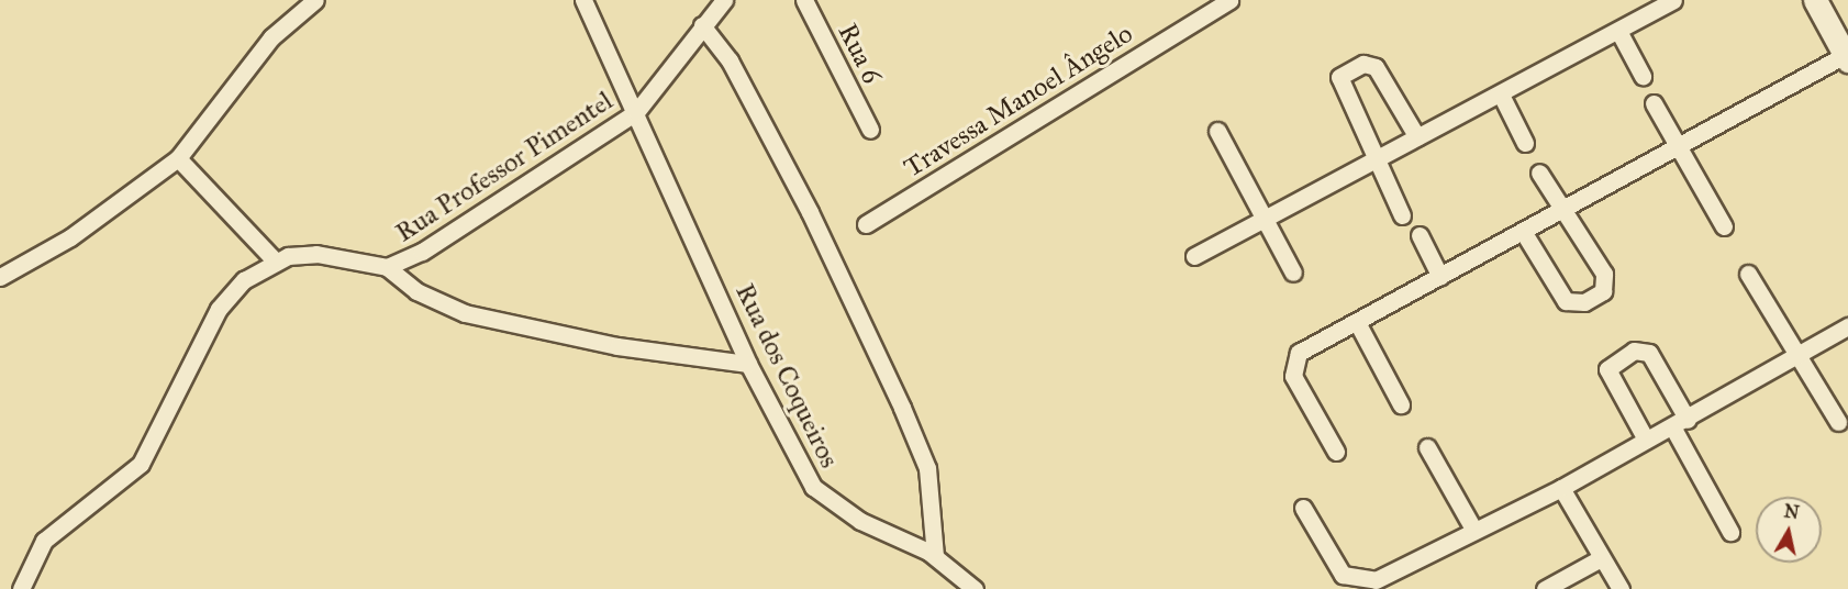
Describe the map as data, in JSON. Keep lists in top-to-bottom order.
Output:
{
  "streets": {
    "street": [
      "Rua 6",
      "Travessa Manoel Ângelo",
      "Rua Professor Pimentel",
      "Rua dos Coqueiros"
    ]
  },
  "crossings": [
    ["Rua Professor Pimentel", "Rua dos Coqueiros"]
  ],
  "north": "top"
}
